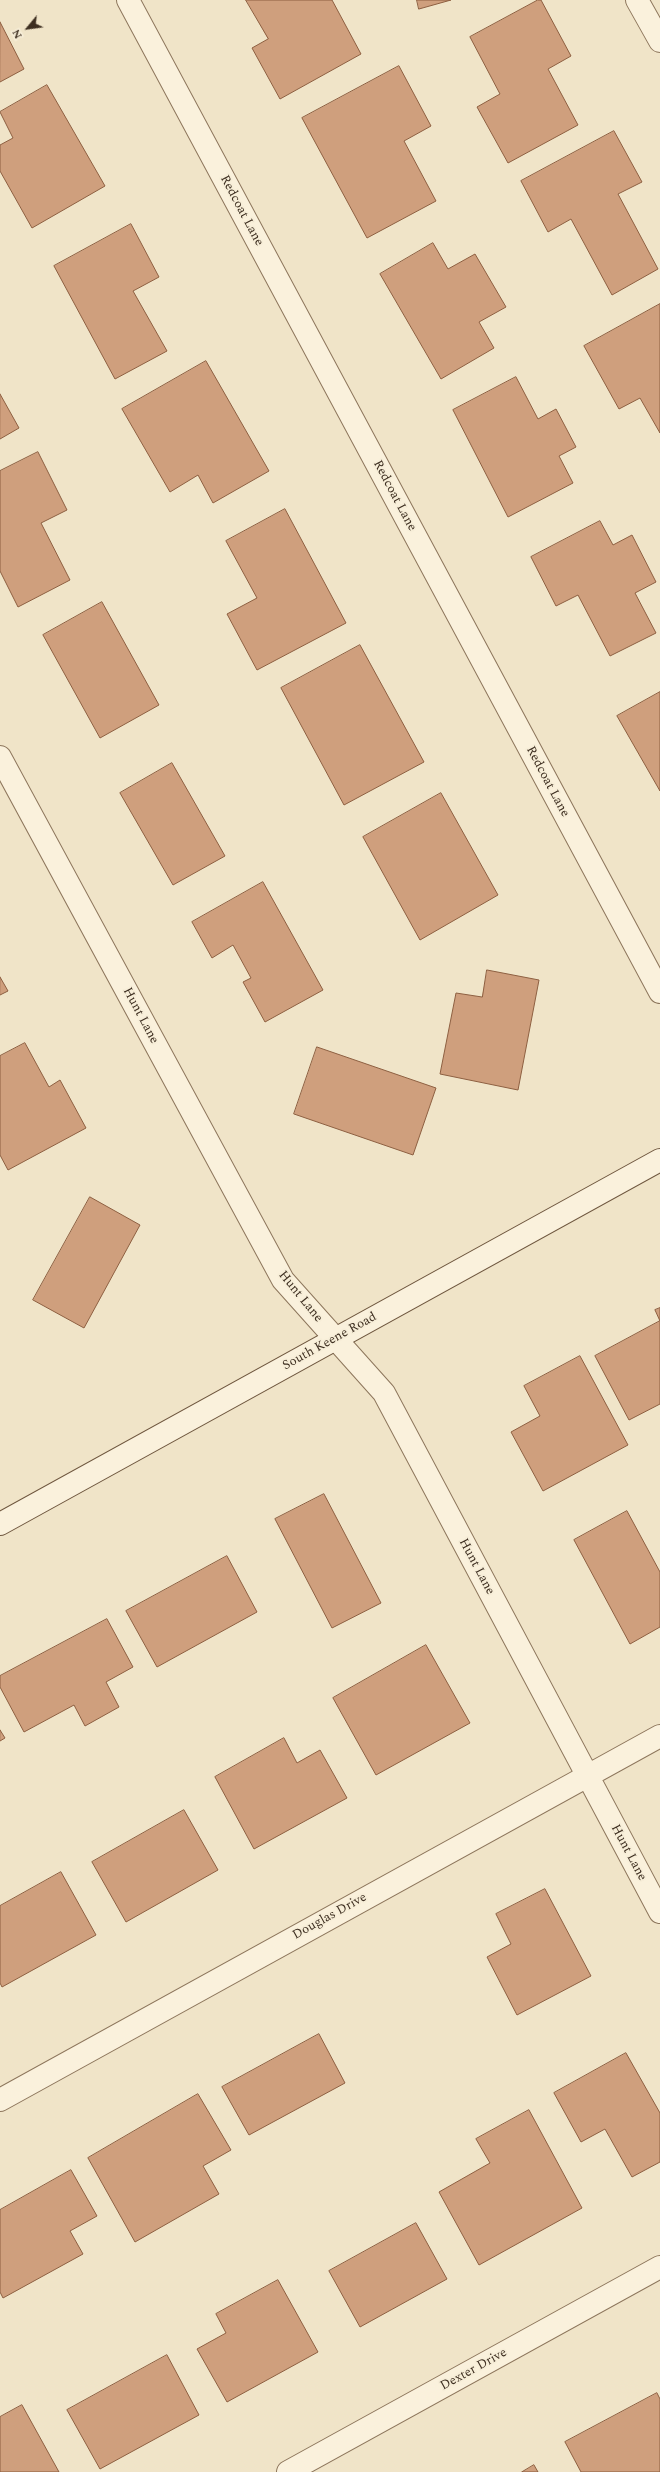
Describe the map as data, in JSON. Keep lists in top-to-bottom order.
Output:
{
  "streets": {
    "street": [
      "Redcoat Lane",
      "Hunt Lane",
      "South Keene Road",
      "Douglas Drive",
      "Dexter Drive"
    ]
  },
  "crossings": [
    ["Hunt Lane", "South Keene Road"],
    ["Hunt Lane", "Douglas Drive"]
  ],
  "north": "bottom left"
}
